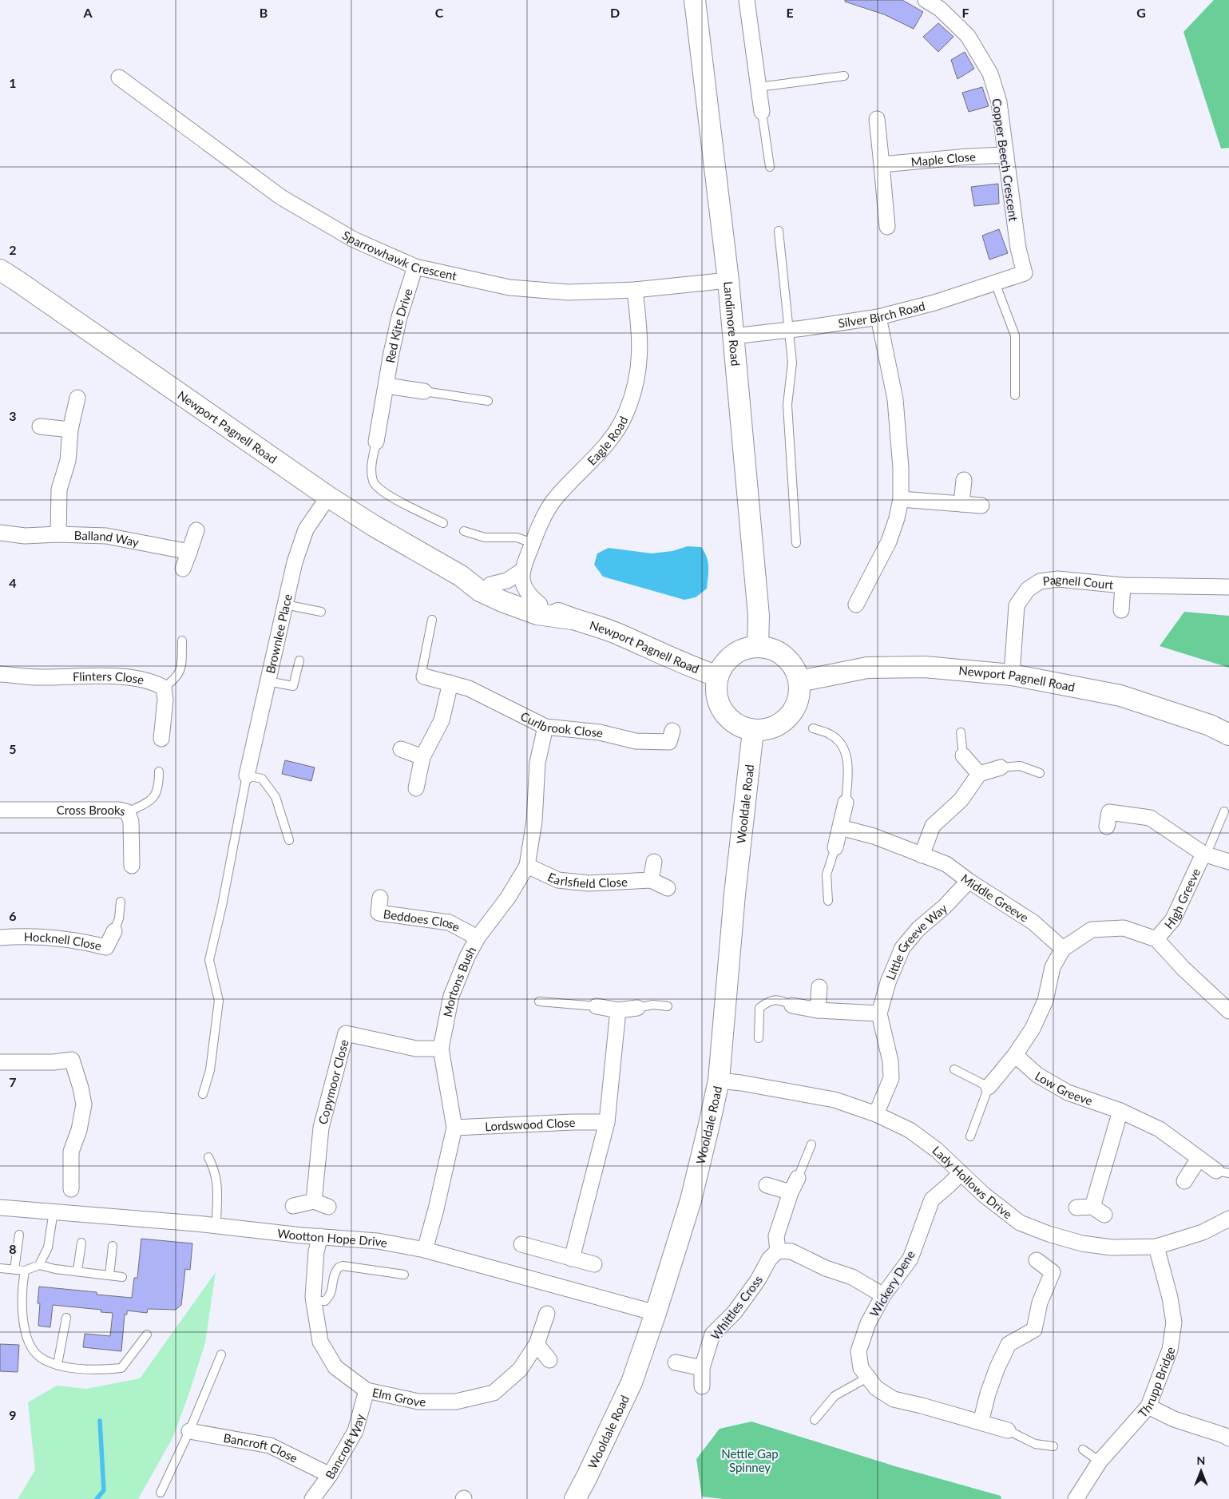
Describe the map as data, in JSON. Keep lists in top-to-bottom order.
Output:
{
  "streets": {
    "main road": ["Landimore Road", "Newport Pagnell Road", "Wooldale Road"],
    "street": [
      "Maple Close",
      "Copper Beech Crescent",
      "Sparrowhawk Crescent",
      "Silver Birch Road",
      "Red Kite Drive",
      "Eagle Road",
      "Balland Way",
      "Pagnell Court",
      "Brownlee Place",
      "Flinters Close",
      "Curlbrook Close",
      "Cross Brooks",
      "Earlsfield Close",
      "Middle Greeve",
      "High Greeve",
      "Beddoes Close",
      "Hocknell Close",
      "Little Greeve Way",
      "Mortons Bush",
      "Copymoor Close",
      "Low Greeve",
      "Lordswood Close",
      "Lady Hollows Drive",
      "Wootton Hope Drive",
      "Wickery Dene",
      "Whittles Cross",
      "Thrupp Bridge",
      "Elm Grove",
      "Bancroft Way",
      "Bancroft Close"
    ]
  },
  "crossings": [
    ["Maple Close", "Copper Beech Crescent"],
    ["Copper Beech Crescent", "Silver Birch Road"],
    ["Sparrowhawk Crescent", "Landimore Road"],
    ["Sparrowhawk Crescent", "Red Kite Drive"],
    ["Sparrowhawk Crescent", "Eagle Road"],
    ["Silver Birch Road", "Landimore Road"],
    ["Landimore Road", "Newport Pagnell Road"],
    ["Landimore Road", "Wooldale Road"],
    ["Newport Pagnell Road", "Pagnell Court"],
    ["Newport Pagnell Road", "Brownlee Place"],
    ["Newport Pagnell Road", "Wooldale Road"],
    ["Curlbrook Close", "Mortons Bush"],
    ["Wooldale Road", "Lady Hollows Drive"],
    ["Wooldale Road", "Wootton Hope Drive"],
    ["Earlsfield Close", "Mortons Bush"],
    ["Middle Greeve", "Little Greeve Way"],
    ["Beddoes Close", "Mortons Bush"],
    ["Little Greeve Way", "Lady Hollows Drive"],
    ["Mortons Bush", "Copymoor Close"],
    ["Mortons Bush", "Lordswood Close"],
    ["Mortons Bush", "Wootton Hope Drive"],
    ["Lady Hollows Drive", "Wickery Dene"],
    ["Lady Hollows Drive", "Thrupp Bridge"],
    ["Wootton Hope Drive", "Elm Grove"],
    ["Elm Grove", "Bancroft Way"],
    ["Bancroft Way", "Bancroft Close"]
  ],
  "parks": ["Nettle Gap Spinney"],
  "north": "top",
  "grid": {
    "columns": [
      "A",
      "B",
      "C",
      "D",
      "E",
      "F",
      "G"
    ],
    "rows": [
      "1",
      "2",
      "3",
      "4",
      "5",
      "6",
      "7",
      "8",
      "9"
    ]
  }
}
